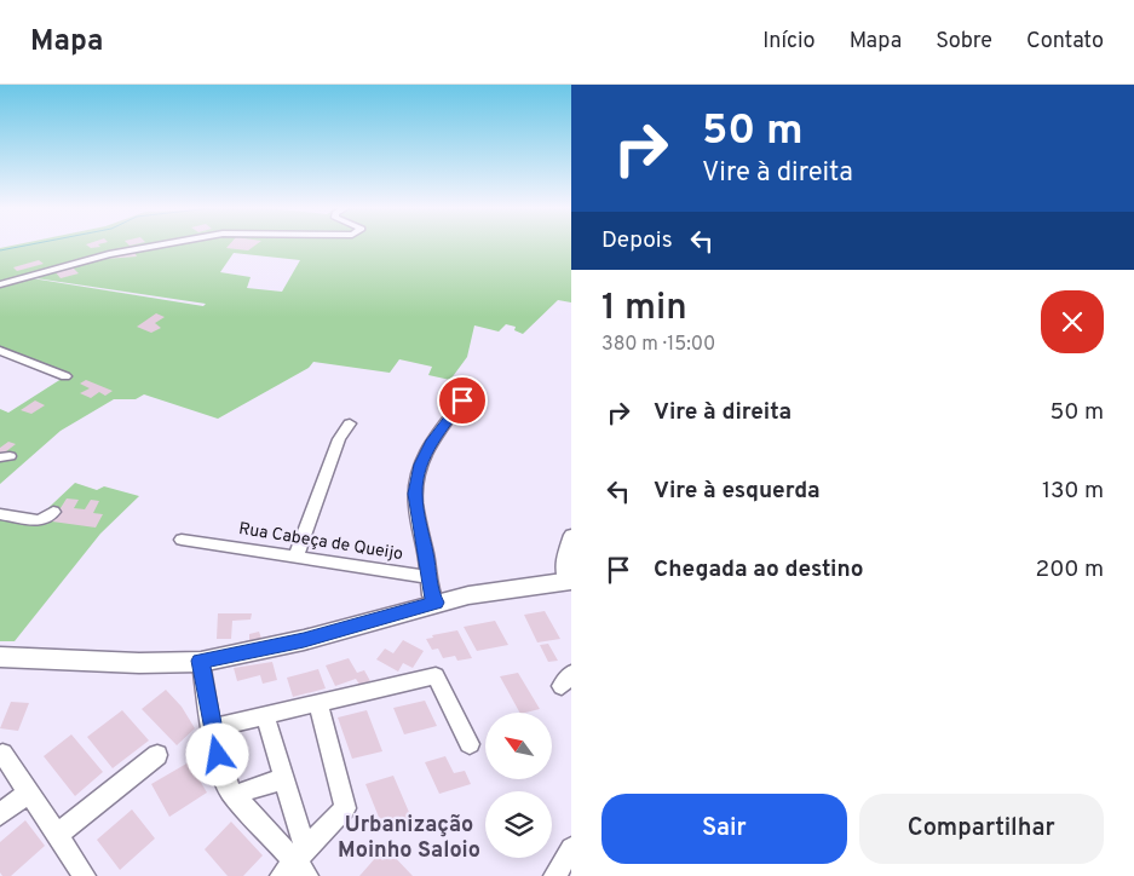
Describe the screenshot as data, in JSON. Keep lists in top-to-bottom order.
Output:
{
  "streets": {
    "street": ["Rua Cabeça de Queijo"]
  },
  "districts": ["Urbanização Moinho Saloio"],
  "north": "top left",
  "page": {
    "header": "Mapa",
    "nav": [
      "Início",
      "Mapa",
      "Sobre",
      "Contato"
    ],
    "turn": ["50 m", "Vire à direita"],
    "then": "Depois",
    "heading": ["1 min", "380 m · 15:00"],
    "list": [
      {
        "name": "Vire à direita",
        "value": "50 m"
      },
      {
        "name": "Vire à esquerda",
        "value": "130 m"
      },
      {
        "name": "Chegada ao destino",
        "value": "200 m"
      }
    ],
    "buttons": ["Sair", "Compartilhar"]
  }
}
